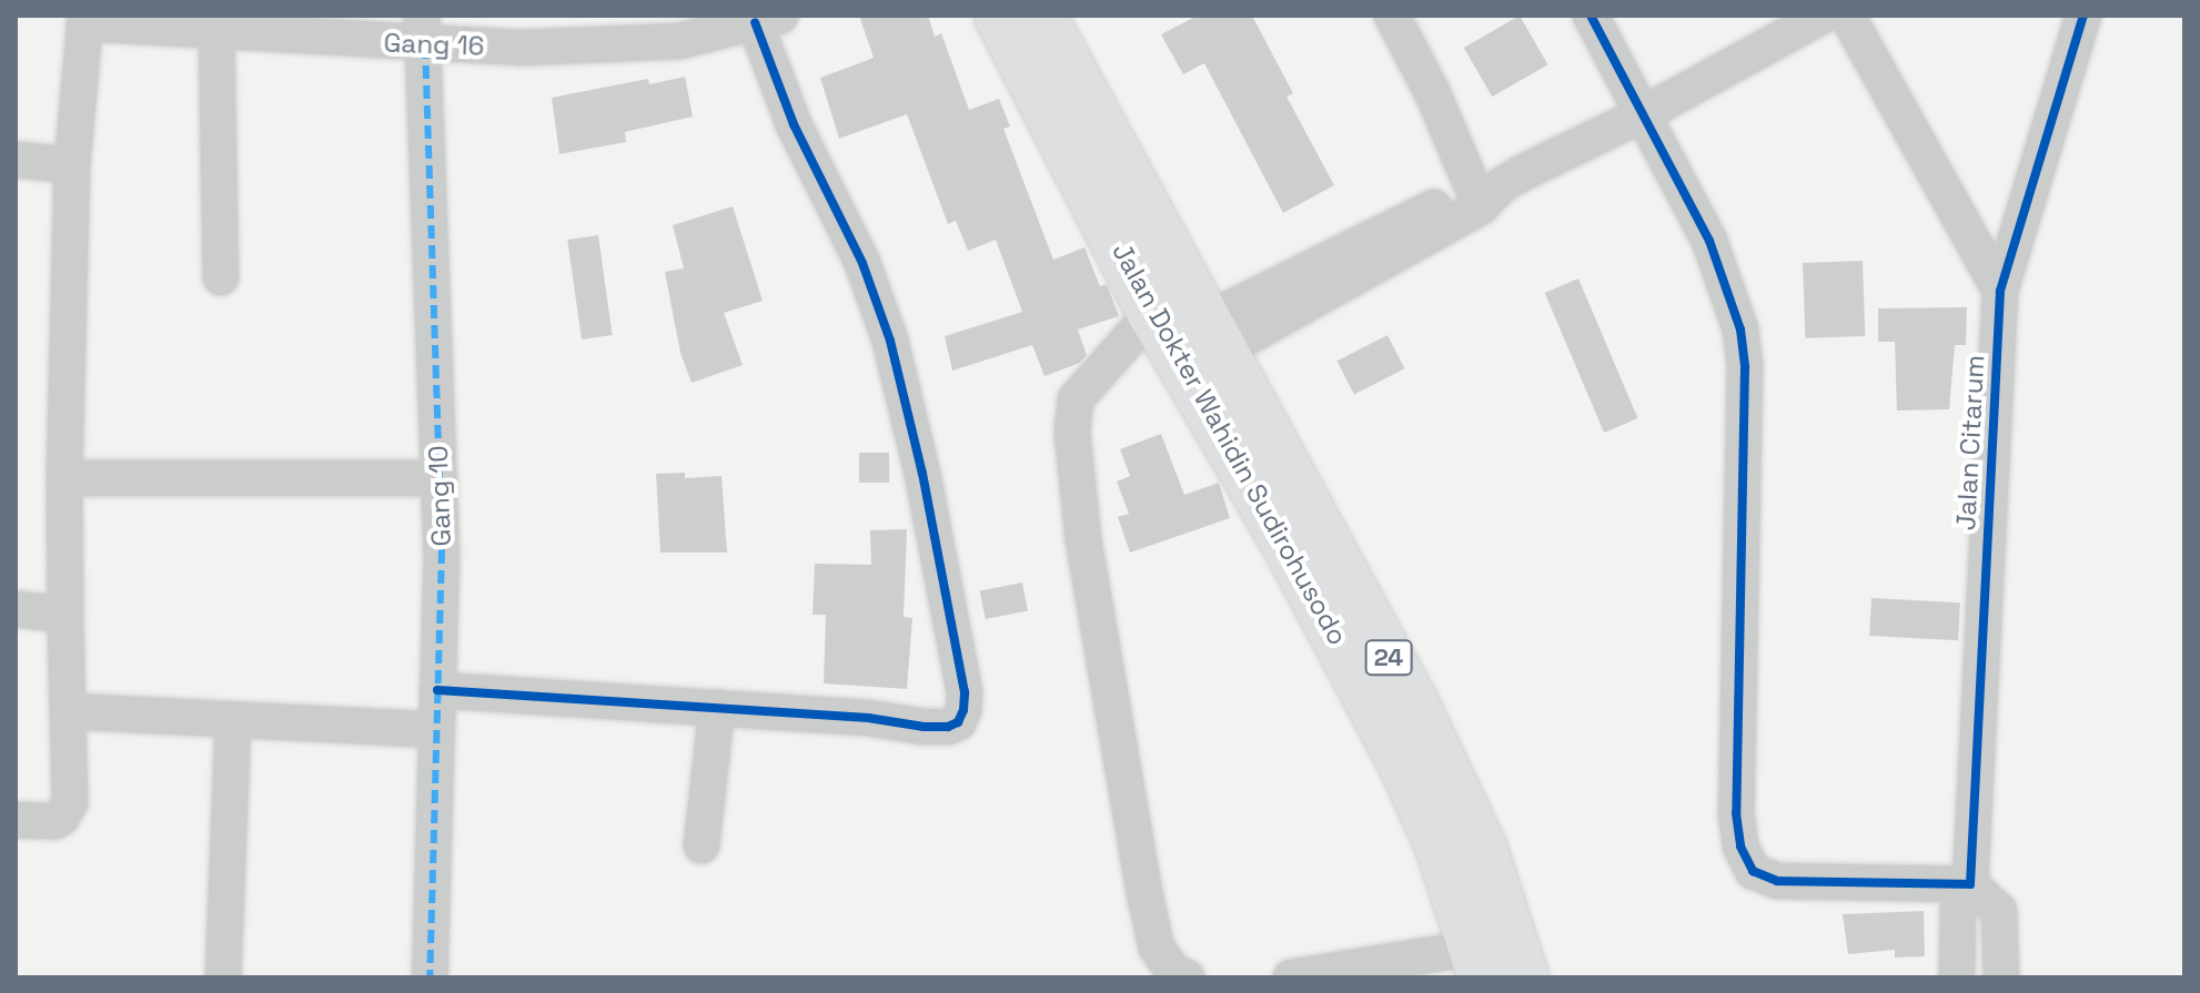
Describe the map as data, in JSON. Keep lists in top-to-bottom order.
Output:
{
  "streets": {
    "highway": ["Jalan Dokter Wahidin Sudirohusodo", "24"],
    "street": ["Gang 16", "Jalan Citarum", "Gang 10"]
  },
  "crossings": [
    ["Gang 16", "Gang 10"]
  ]
}
